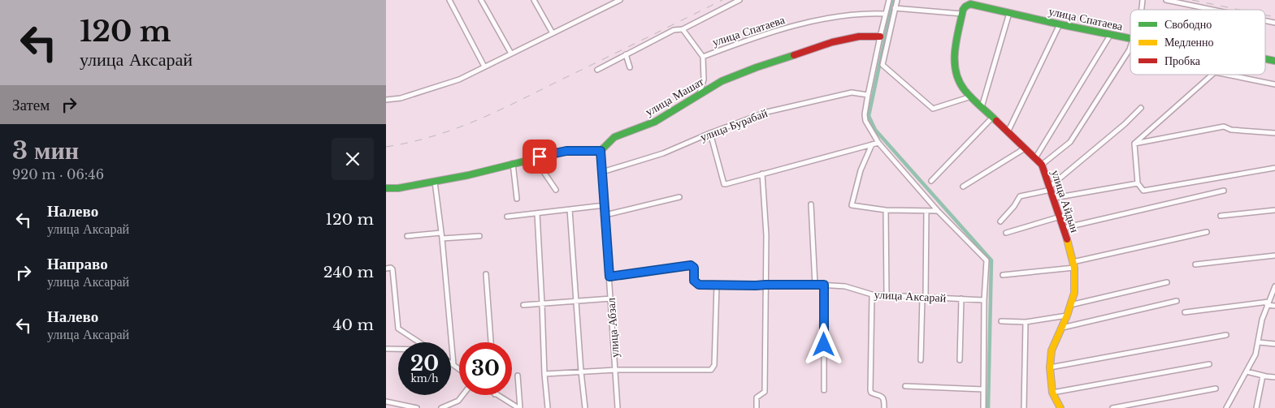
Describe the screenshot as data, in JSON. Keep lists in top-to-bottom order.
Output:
{
  "streets": {
    "street": [
      "улица Спатаева",
      "улица Машат",
      "улица Бурабай",
      "улица Айдын",
      "улица Аксарай",
      "улица Абзал"
    ]
  },
  "crossings": [
    ["улица Спатаева", "улица Машат"],
    ["улица Спатаева", "улица Айдын"],
    ["улица Машат", "улица Абзал"],
    ["улица Бурабай", "улица Абзал"],
    ["улица Аксарай", "улица Абзал"]
  ],
  "legend": ["Свободно", "Медленно", "Пробка"],
  "page": {
    "turn": ["120 m", "улица Аксарай"],
    "then": "Затем",
    "heading": ["3 мин", "920 m · 06:46"],
    "list": [
      {
        "name": "Налево",
        "note": "улица Аксарай",
        "value": "120 m"
      },
      {
        "name": "Направо",
        "note": "улица Аксарай",
        "value": "240 m"
      },
      {
        "name": "Налево",
        "note": "улица Аксарай",
        "value": "40 m"
      }
    ],
    "speed": "20 km/h",
    "limit": "30"
  }
}
